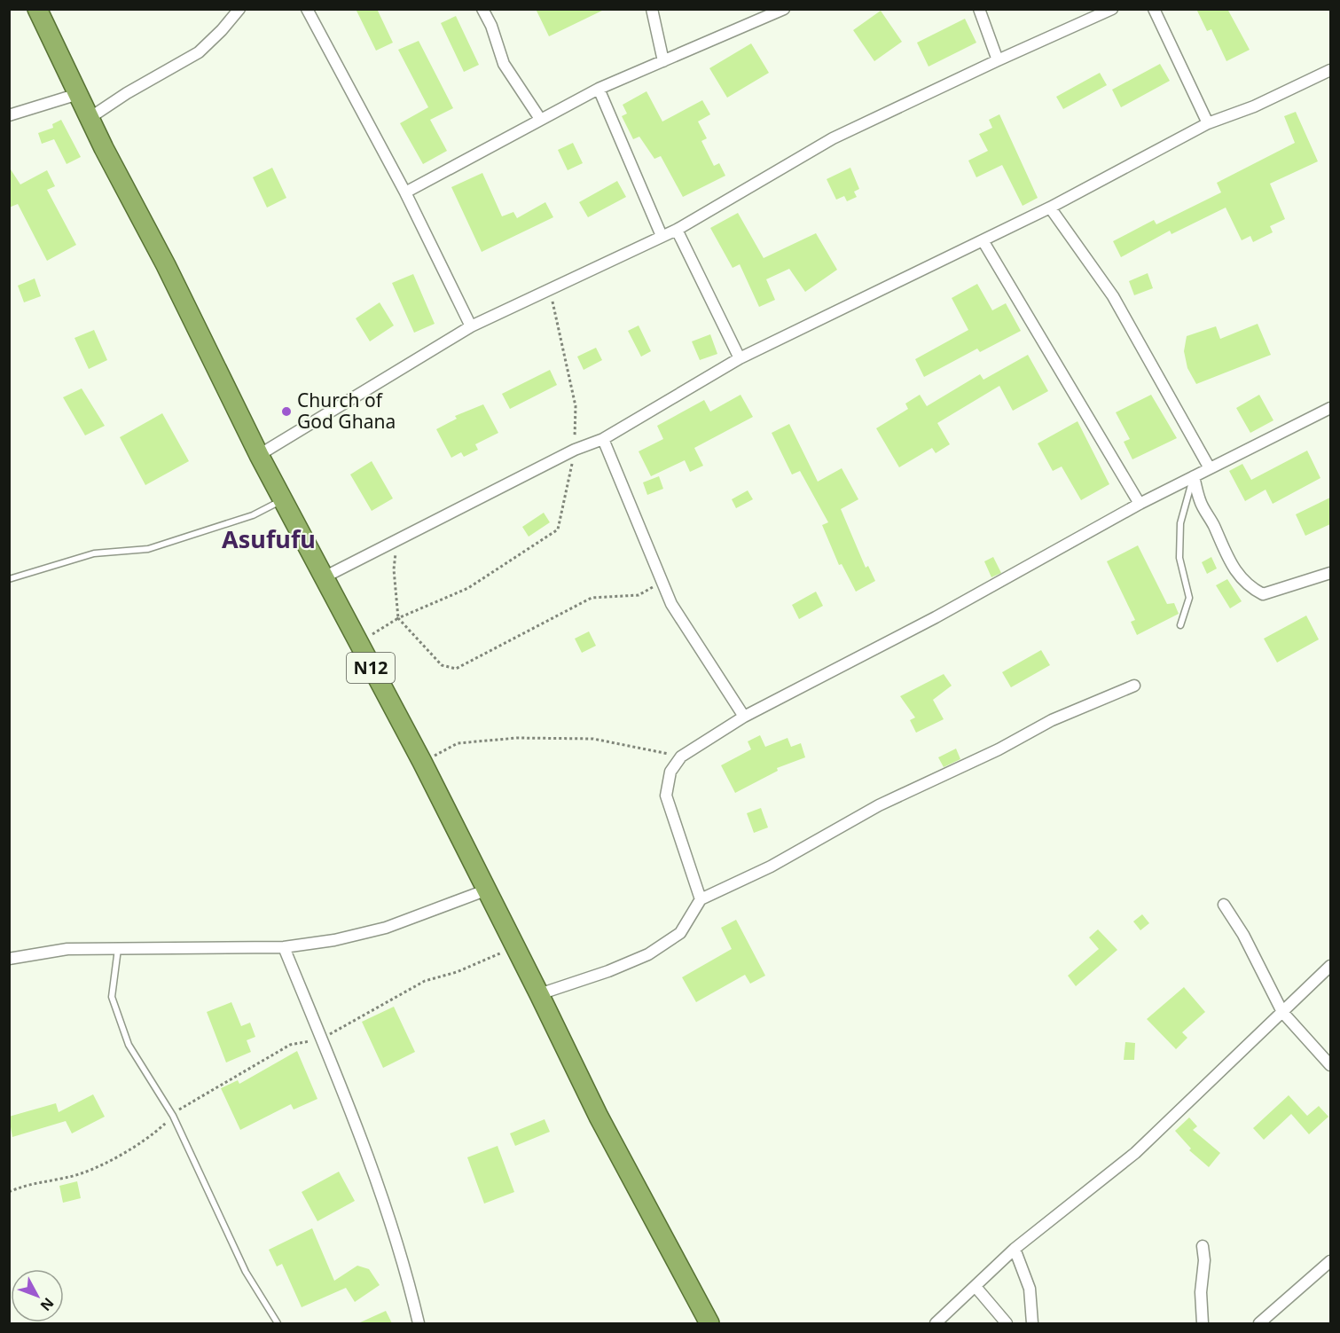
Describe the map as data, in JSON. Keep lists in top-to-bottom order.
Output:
{
  "streets": {
    "highway": ["N12"]
  },
  "districts": ["Asufufu"],
  "places": ["Church of God Ghana"],
  "north": "bottom right"
}
